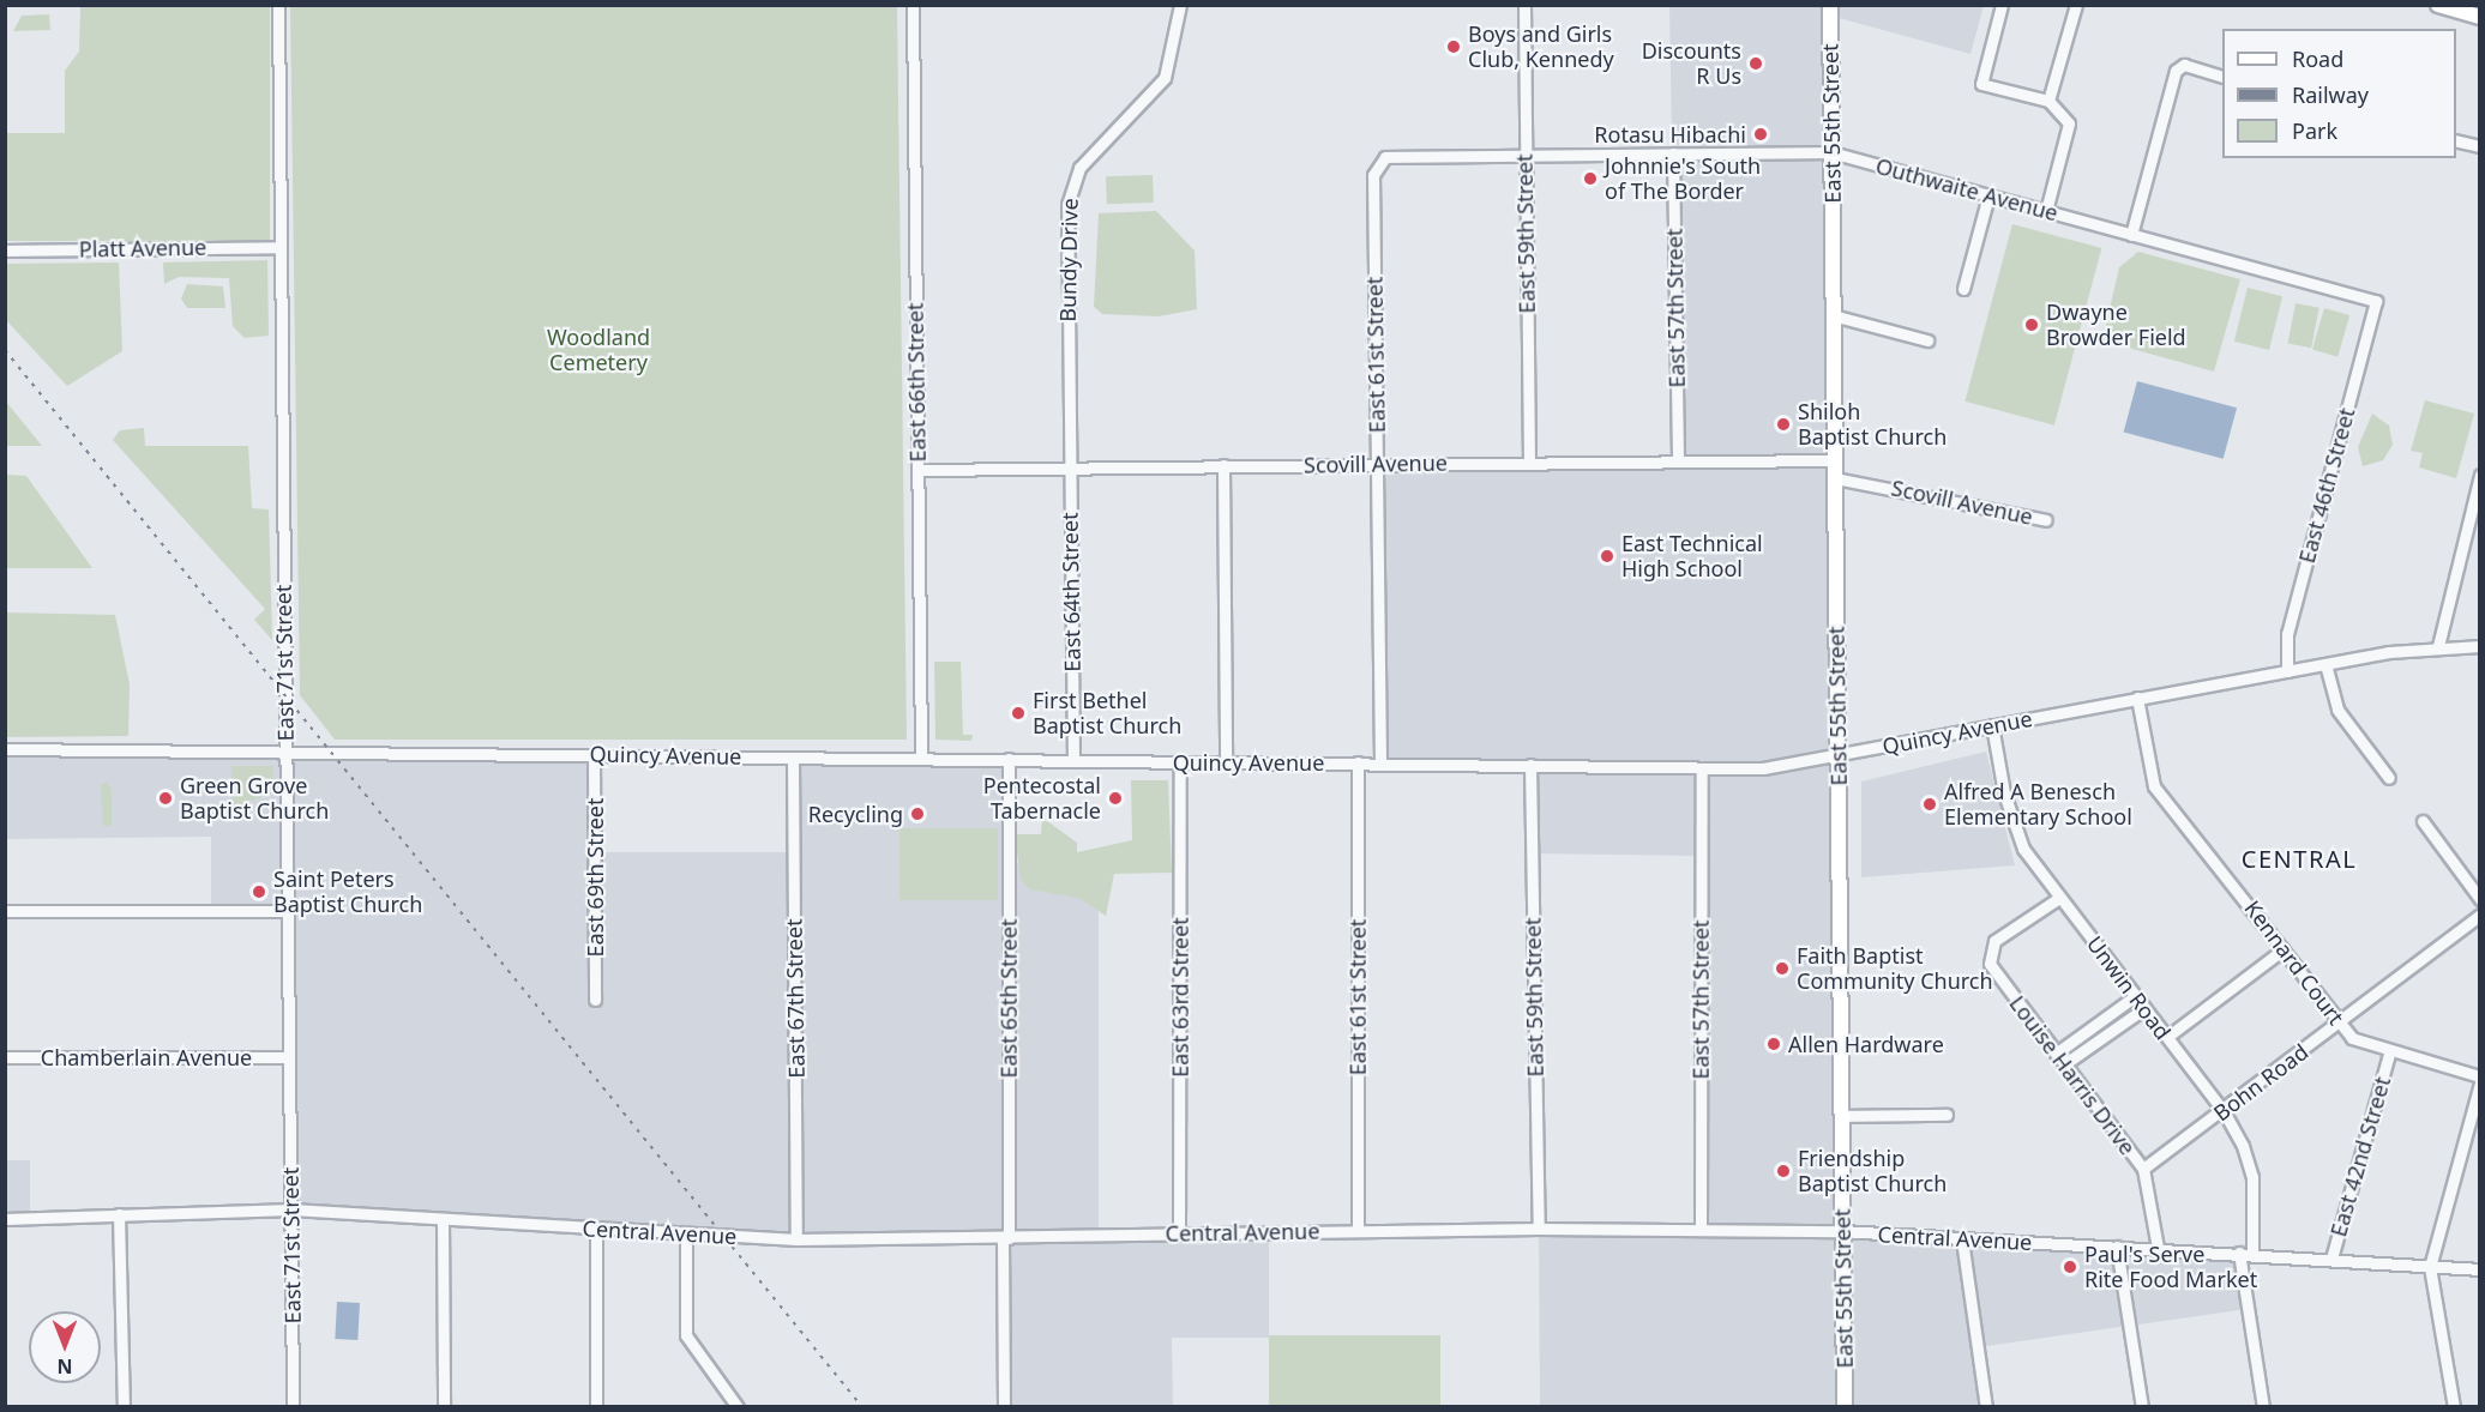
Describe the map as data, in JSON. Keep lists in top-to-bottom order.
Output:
{
  "streets": {
    "main road": ["East 55th Street"],
    "street": [
      "Outhwaite Avenue",
      "East 59th Street",
      "Platt Avenue",
      "Bundy Drive",
      "East 57th Street",
      "East 61st Street",
      "East 66th Street",
      "Scovill Avenue",
      "East 46th Street",
      "East 64th Street",
      "East 71st Street",
      "Quincy Avenue",
      "East 69th Street",
      "Kennard Court",
      "Unwin Road",
      "East 63rd Street",
      "East 67th Street",
      "East 65th Street",
      "Chamberlain Avenue",
      "Louise Harris Drive",
      "Bohn Road",
      "East 42nd Street",
      "Central Avenue"
    ]
  },
  "crossings": [
    ["East 55th Street", "Outhwaite Avenue"],
    ["East 55th Street", "Scovill Avenue"],
    ["East 55th Street", "Quincy Avenue"],
    ["East 55th Street", "Central Avenue"],
    ["Outhwaite Avenue", "East 59th Street"],
    ["Outhwaite Avenue", "East 57th Street"],
    ["Outhwaite Avenue", "East 61st Street"],
    ["Outhwaite Avenue", "East 46th Street"],
    ["East 59th Street", "Scovill Avenue"],
    ["East 59th Street", "Quincy Avenue"],
    ["East 59th Street", "Central Avenue"],
    ["Platt Avenue", "East 71st Street"],
    ["Bundy Drive", "Scovill Avenue"],
    ["Bundy Drive", "East 64th Street"],
    ["East 57th Street", "Scovill Avenue"],
    ["East 57th Street", "Quincy Avenue"],
    ["East 57th Street", "Central Avenue"],
    ["East 61st Street", "Scovill Avenue"],
    ["East 61st Street", "Quincy Avenue"],
    ["East 61st Street", "Central Avenue"],
    ["East 66th Street", "Scovill Avenue"],
    ["East 66th Street", "Quincy Avenue"],
    ["Scovill Avenue", "East 64th Street"],
    ["East 46th Street", "Quincy Avenue"],
    ["East 64th Street", "Quincy Avenue"],
    ["East 71st Street", "Quincy Avenue"],
    ["East 71st Street", "Chamberlain Avenue"],
    ["East 71st Street", "Central Avenue"],
    ["Quincy Avenue", "East 69th Street"],
    ["Quincy Avenue", "Kennard Court"],
    ["Quincy Avenue", "Unwin Road"],
    ["Quincy Avenue", "East 63rd Street"],
    ["Quincy Avenue", "East 67th Street"],
    ["Quincy Avenue", "East 65th Street"],
    ["Kennard Court", "Bohn Road"],
    ["Kennard Court", "East 42nd Street"],
    ["Unwin Road", "Louise Harris Drive"],
    ["Unwin Road", "Bohn Road"],
    ["Unwin Road", "Central Avenue"],
    ["East 63rd Street", "Central Avenue"],
    ["East 67th Street", "Central Avenue"],
    ["East 65th Street", "Central Avenue"],
    ["Louise Harris Drive", "Bohn Road"],
    ["Louise Harris Drive", "Central Avenue"],
    ["East 42nd Street", "Central Avenue"]
  ],
  "districts": ["CENTRAL"],
  "parks": ["Woodland Cemetery"],
  "places": [
    "Boys and Girls Club, Kennedy",
    "Discounts R Us",
    "Rotasu Hibachi",
    "Johnnie's South of The Border",
    "Dwayne Browder Field",
    "Shiloh Baptist Church",
    "East Technical High School",
    "First Bethel Baptist Church",
    "Green Grove Baptist Church",
    "Pentecostal Tabernacle",
    "Alfred A Benesch Elementary School",
    "Recycling",
    "Saint Peters Baptist Church",
    "Faith Baptist Community Church",
    "Allen Hardware",
    "Friendship Baptist Church",
    "Paul's Serve Rite Food Market"
  ],
  "legend": ["Road", "Railway", "Park"],
  "north": "bottom"
}
